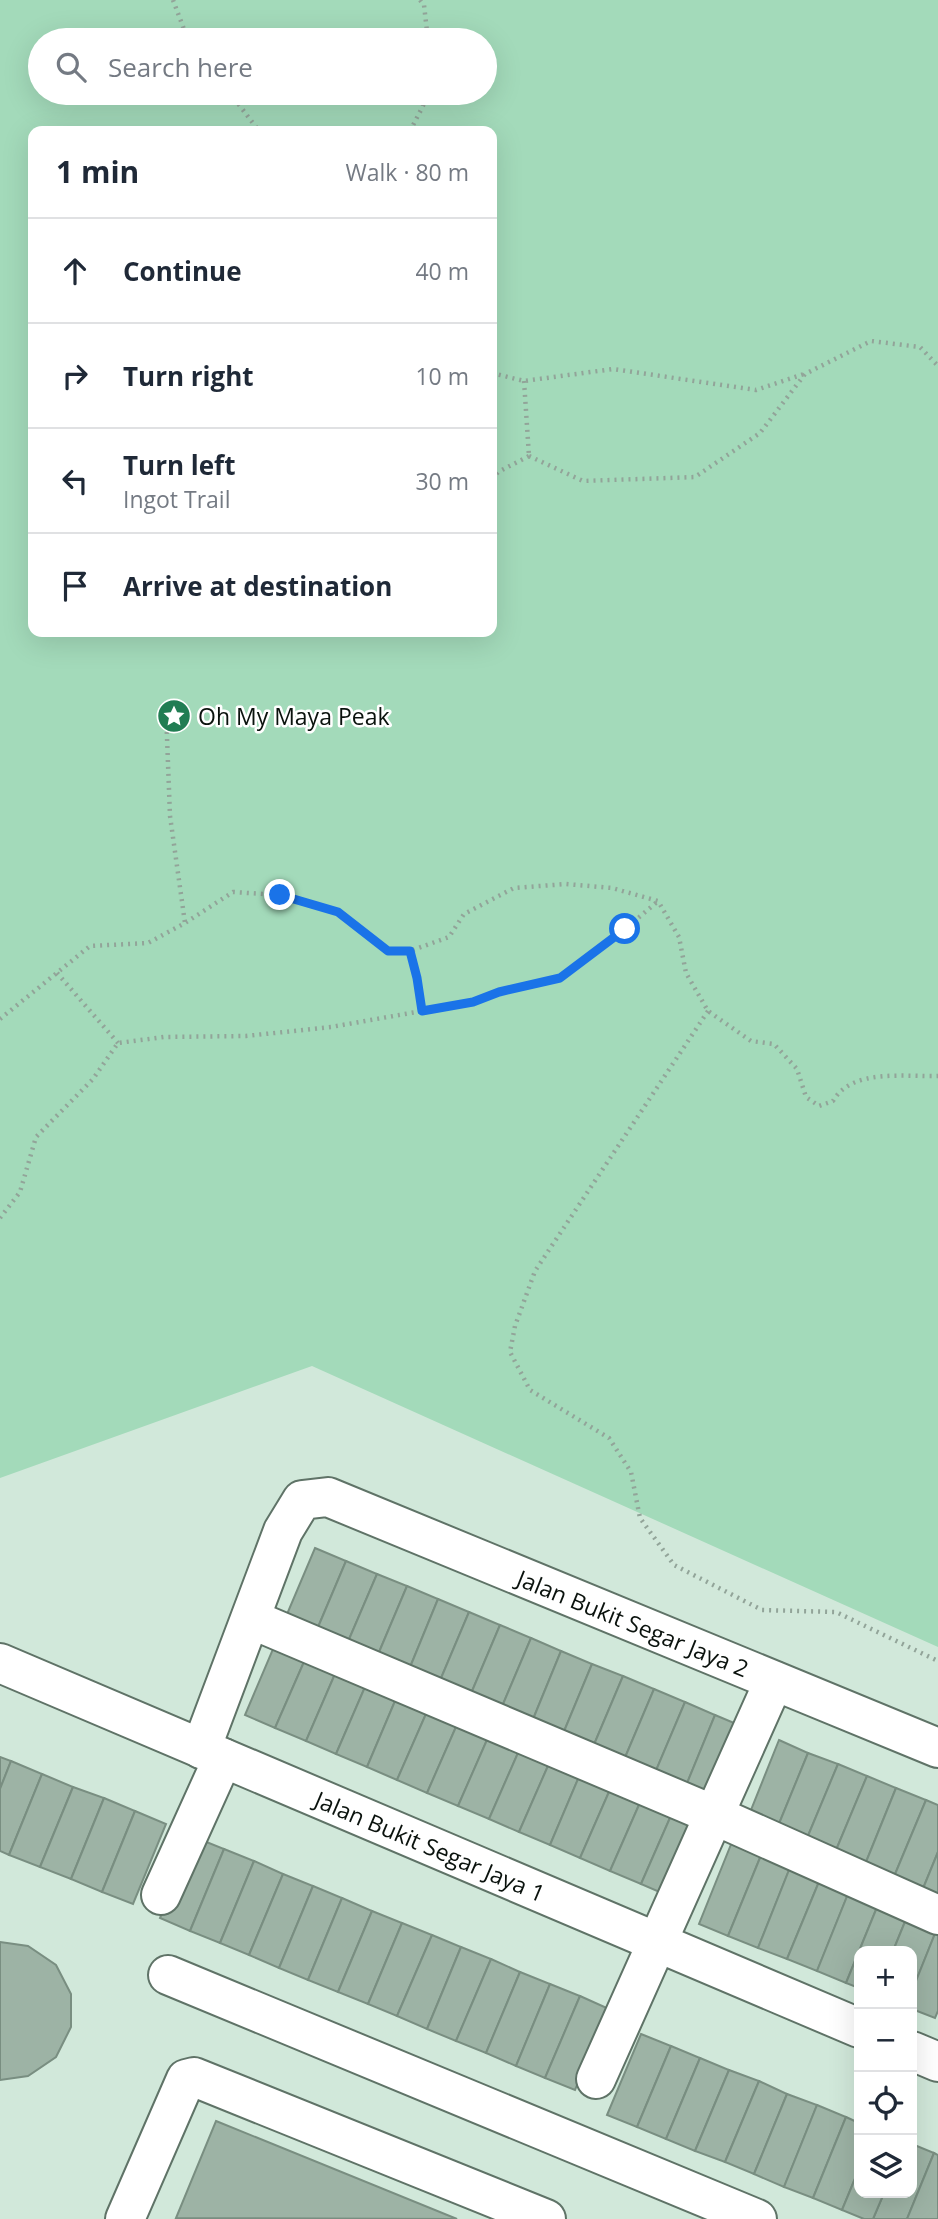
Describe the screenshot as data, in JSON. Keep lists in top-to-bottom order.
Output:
{
  "streets": {
    "street": ["Jalan Bukit Segar Jaya 2", "Jalan Bukit Segar Jaya 1"]
  },
  "places": {
    "place": ["Oh My Maya Peak"]
  },
  "page": {
    "search": "Search here",
    "heading": ["1 min", "Walk · 80 m"],
    "list": [
      ["Continue", "40 m"],
      ["Turn right", "10 m"],
      ["Turn left", "Ingot Trail", "30 m"],
      "Arrive at destination"
    ],
    "map_buttons": ["+", "−"]
  }
}
